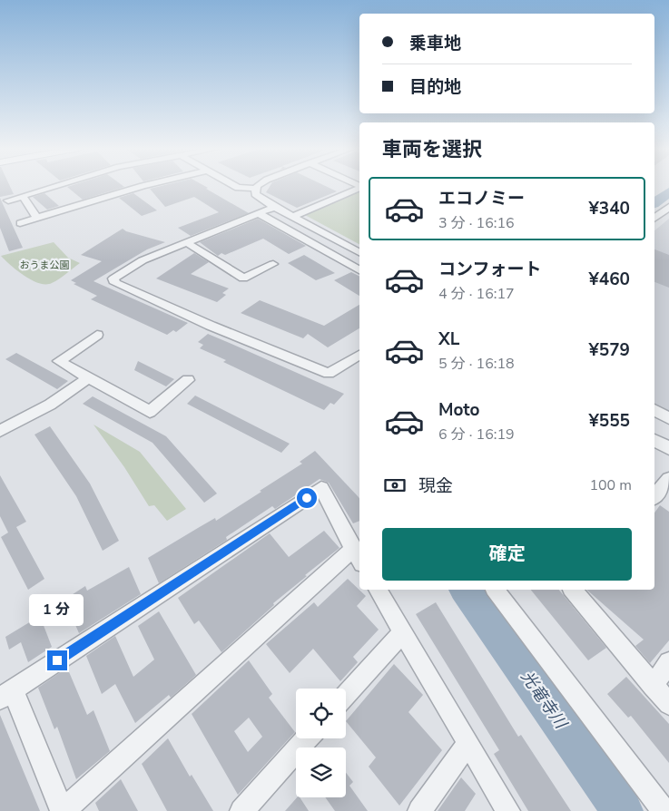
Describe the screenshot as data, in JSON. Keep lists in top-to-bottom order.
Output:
{
  "water": ["光竜寺川"],
  "parks": ["おうま公園"],
  "page": {
    "banner": ["乗車地", "目的地"],
    "heading": "車両を選択",
    "list": [
      {
        "name": "エコノミー",
        "note": "3 分 · 16:16",
        "value": "¥340"
      },
      {
        "name": "コンフォート",
        "note": "4 分 · 16:17",
        "value": "¥460"
      },
      {
        "name": "XL",
        "note": "5 分 · 16:18",
        "value": "¥579"
      },
      {
        "name": "Moto",
        "note": "6 分 · 16:19",
        "value": "¥555"
      }
    ],
    "pay": ["現金", "100 m"],
    "buttons": "確定",
    "bubble": "1 分"
  }
}
